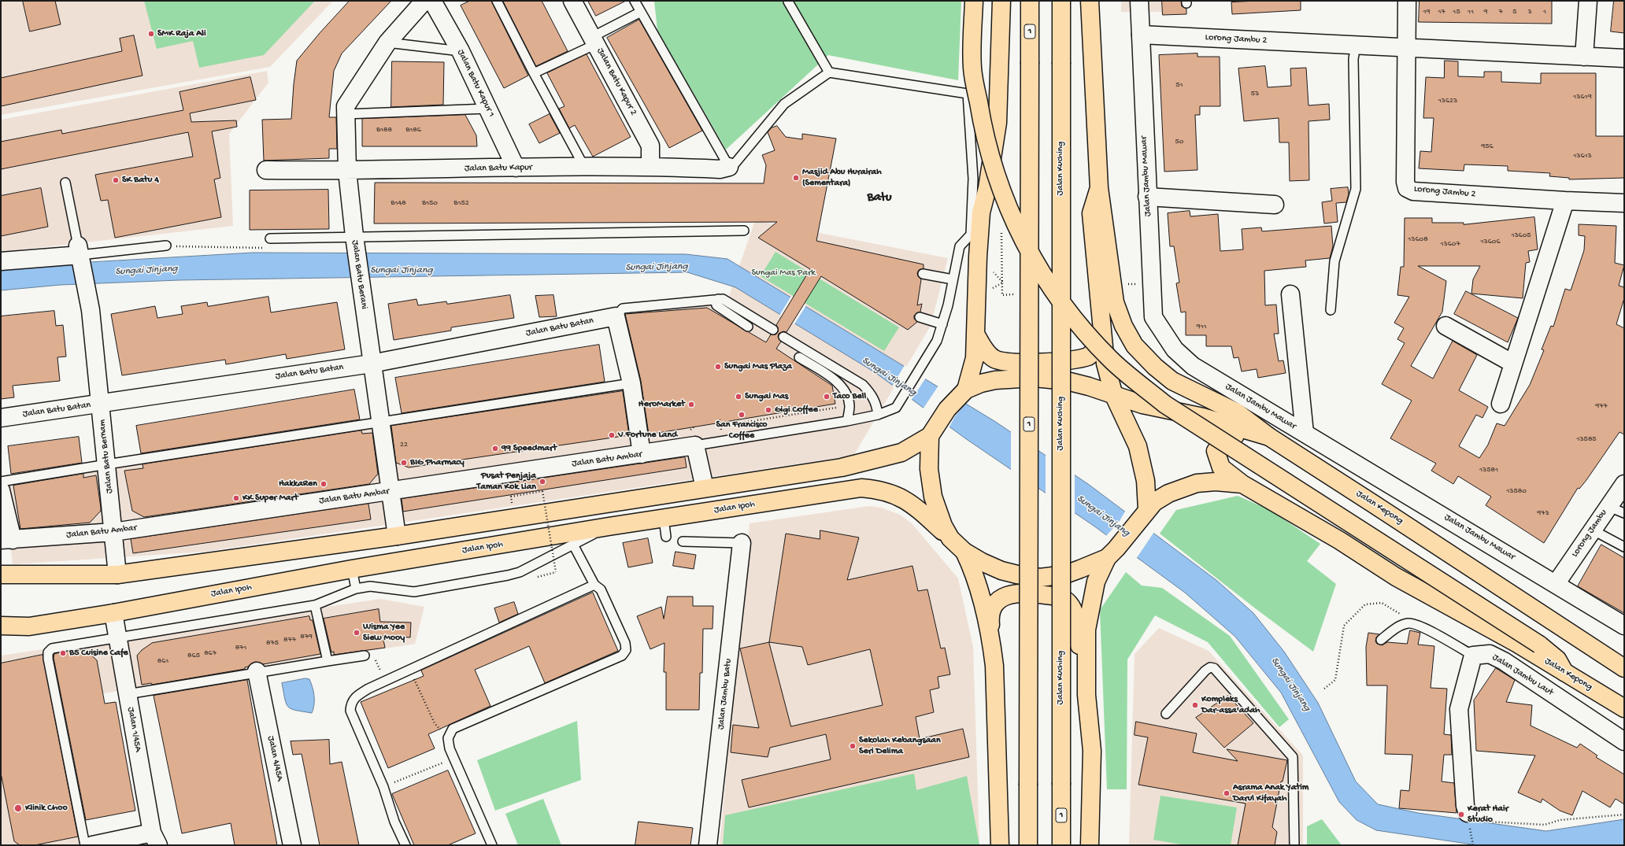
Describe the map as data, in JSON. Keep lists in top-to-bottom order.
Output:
{
  "streets": {
    "main road": [
      "1",
      "Jalan Kuching",
      "Jalan Ipoh",
      "Jalan Kepong"
    ],
    "street": [
      "Lorong Jambu 2",
      "Jalan Batu Kapur 2",
      "Jalan Batu Kapur 1",
      "Jalan Batu Kapur",
      "Jalan Jambu Mawar",
      "Jalan Batu Berani",
      "Jalan Batu Batan",
      "Jalan Batu Bernam",
      "Jalan Batu Ambar",
      "Lorong Jambu",
      "Jalan Jambu Laut",
      "Jalan Jambu Batu",
      "Jalan 1/45A",
      "Jalan 4/45A"
    ]
  },
  "crossings": [
    ["Lorong Jambu 2", "Jalan Jambu Mawar"],
    ["Jalan Batu Kapur 2", "Jalan Batu Kapur"],
    ["Jalan Batu Kapur 1", "Jalan Batu Kapur"],
    ["Jalan Batu Kapur", "Jalan Batu Berani"],
    ["Jalan Jambu Mawar", "Lorong Jambu"],
    ["Jalan Batu Berani", "Jalan Batu Batan"],
    ["Jalan Batu Berani", "Jalan Batu Ambar"],
    ["Jalan Batu Batan", "Jalan Batu Bernam"],
    ["Jalan Batu Bernam", "Jalan Batu Ambar"],
    ["Jalan Ipoh", "Jalan 1/45A"]
  ],
  "districts": ["Batu"],
  "water": ["Sungai Jinjang"],
  "parks": ["Sungai Mas Park"],
  "places": [
    "SMK Raja Ali",
    "Masjid Abu Hurairah (Sementara)",
    "SK Batu 4",
    "Sungai Mas Plaza",
    "Sungai Mas",
    "Taco Bell",
    "HeroMarket",
    "Gigi Coffee",
    "San Francisco Coffee",
    "V Fortune Land",
    "99 Speedmart",
    "BIG Pharmacy",
    "Pusat Penjaja Taman Kok Lian",
    "HakkaRen",
    "KK Super Mart",
    "Wisma Yee Siew Mooy",
    "B5 Cuisine Cafe",
    "Kompleks Dar-assa'adah",
    "Sekolah Kebangsaan Seri Delima",
    "Asrama Anak Yatim Darul Kifayah",
    "Klinik Choo",
    "Kerat Hair Studio"
  ],
  "house_numbers": [
    "19",
    "17",
    "15",
    "11",
    "9",
    "7",
    "5",
    "3",
    "1",
    "51",
    "53",
    "13619",
    "13623",
    "B188",
    "B186",
    "50",
    "956",
    "13613",
    "B148",
    "B150",
    "B152",
    "13605",
    "13608",
    "13606",
    "13607",
    "911",
    "977",
    "13585",
    "22",
    "13581",
    "13580",
    "973",
    "879",
    "877",
    "875",
    "871",
    "867",
    "865",
    "861"
  ]
}
